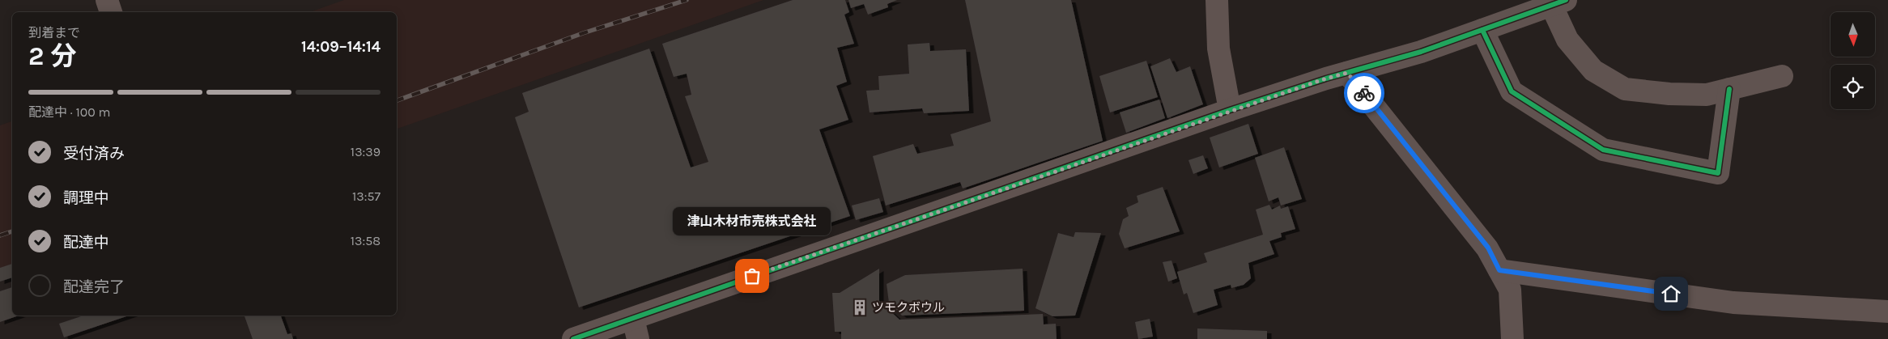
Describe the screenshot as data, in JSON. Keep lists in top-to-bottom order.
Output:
{
  "places": {
    "other": ["津山木材市売株式会社"],
    "building": ["ツモクボウル"]
  },
  "north": "bottom",
  "page": {
    "heading": ["2 分", "到着まで", "14:09–14:14"],
    "bar": "配達中 · 100 m",
    "list": [
      ["受付済み", "13:39"],
      ["調理中", "13:57"],
      ["配達中", "13:58"],
      "配達完了"
    ],
    "bubble": "津山木材市売株式会社"
  }
}
